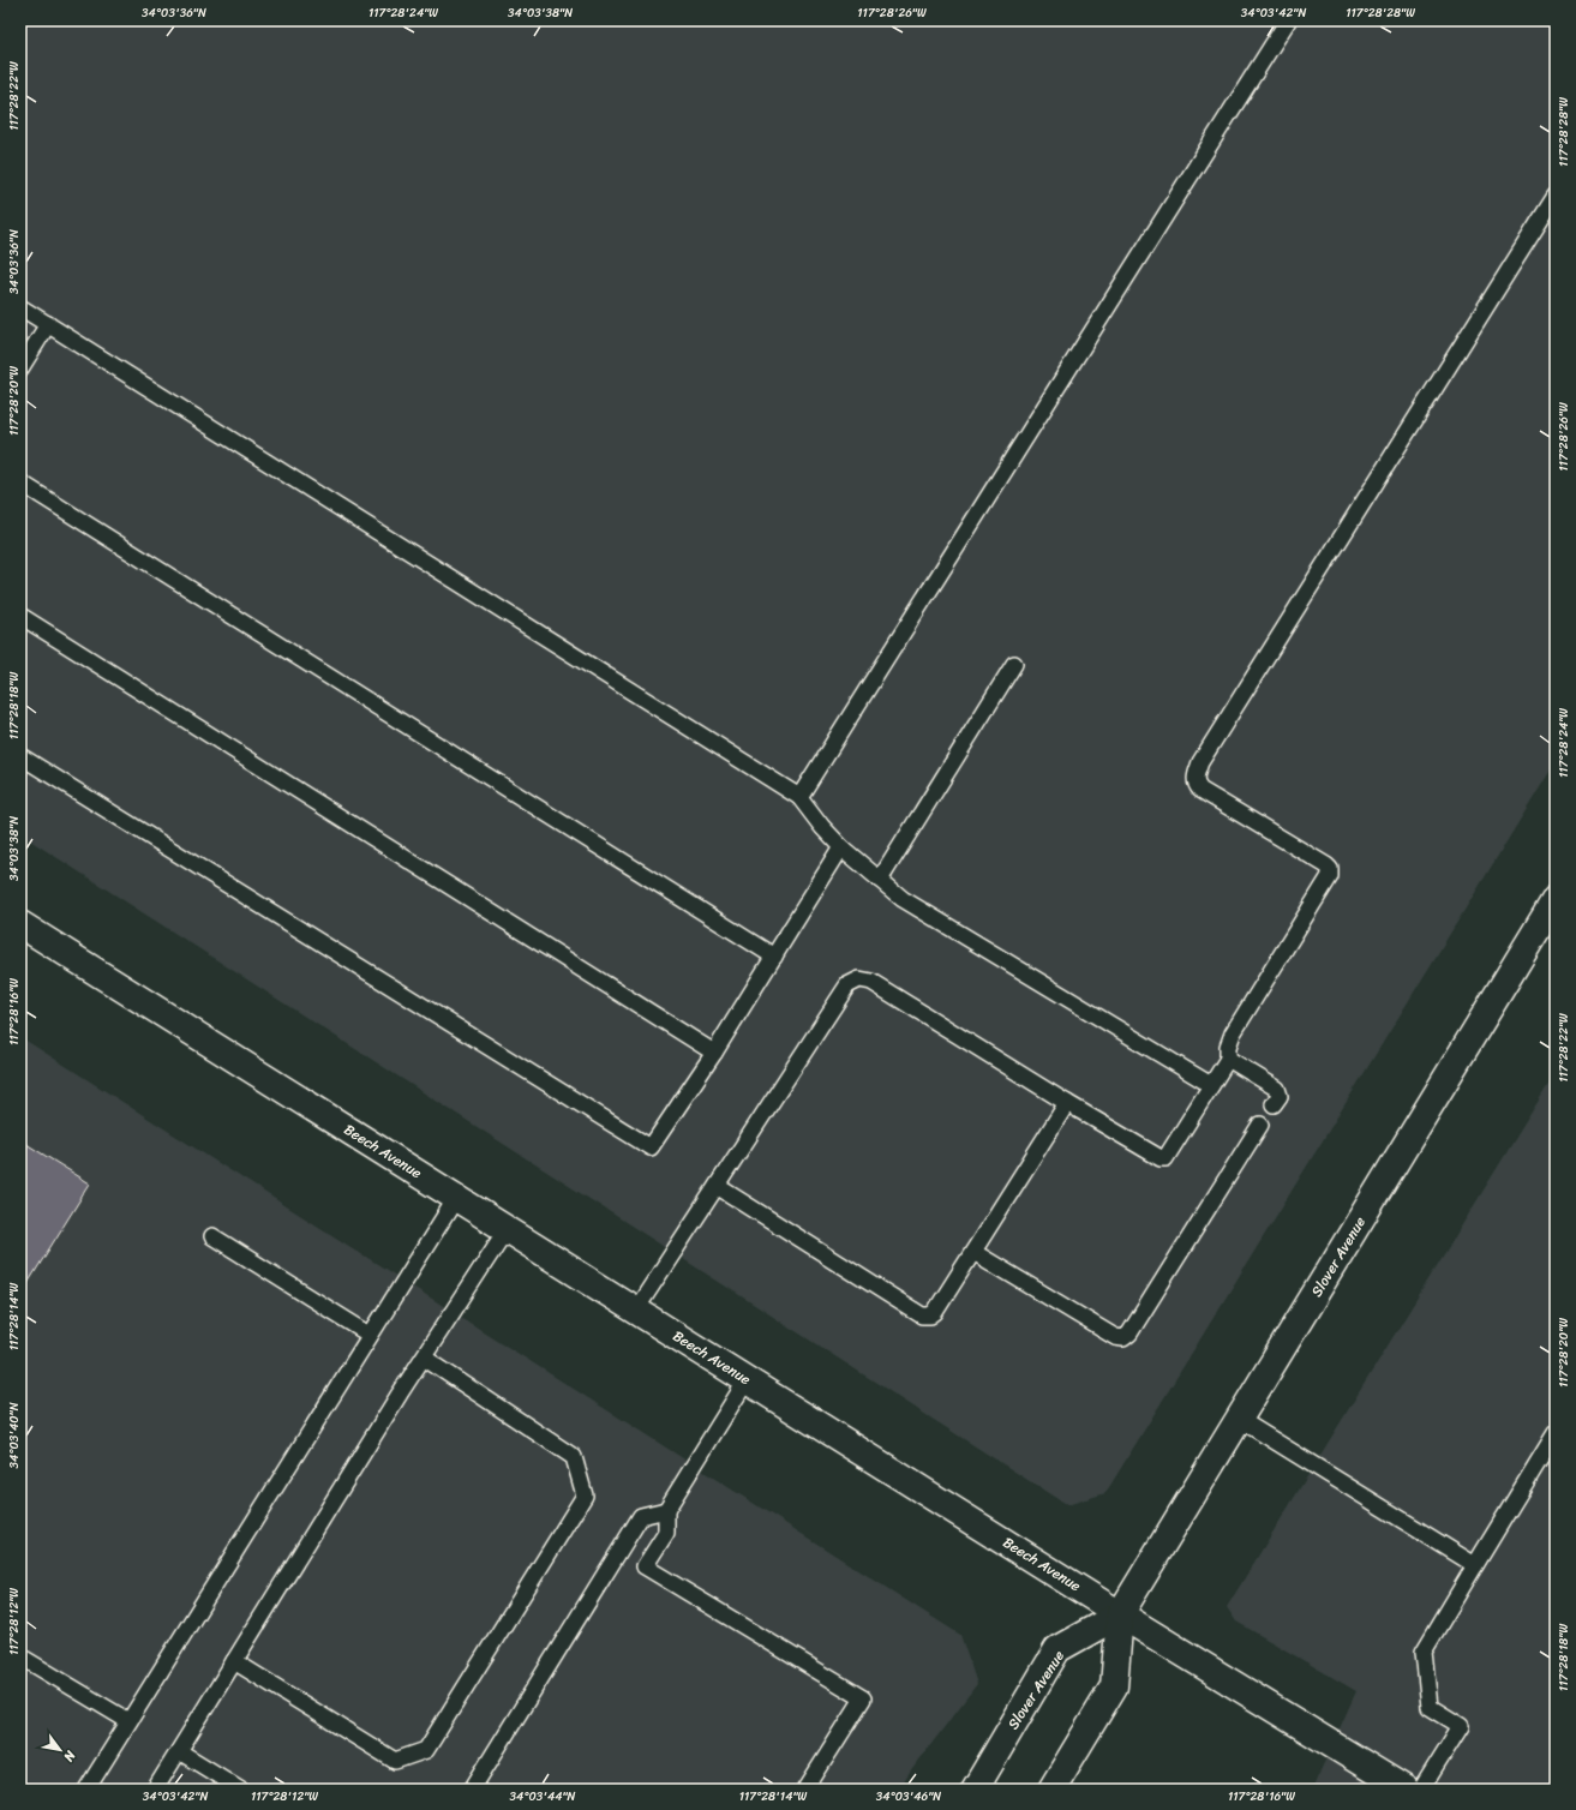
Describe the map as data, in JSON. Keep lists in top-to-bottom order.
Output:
{
  "streets": {
    "main road": ["Beech Avenue", "Slover Avenue"]
  },
  "crossings": [
    ["Beech Avenue", "Slover Avenue"]
  ],
  "north": "bottom right",
  "coordinates": [
    "34°03'36\"N",
    "117°28'24\"W",
    "34°03'38\"N",
    "117°28'26\"W",
    "34°03'42\"N",
    "117°28'28\"W",
    "117°28'22\"W",
    "117°28'20\"W",
    "117°28'18\"W",
    "117°28'16\"W",
    "117°28'14\"W",
    "34°03'40\"N",
    "117°28'12\"W",
    "34°03'44\"N",
    "34°03'46\"N"
  ]
}
